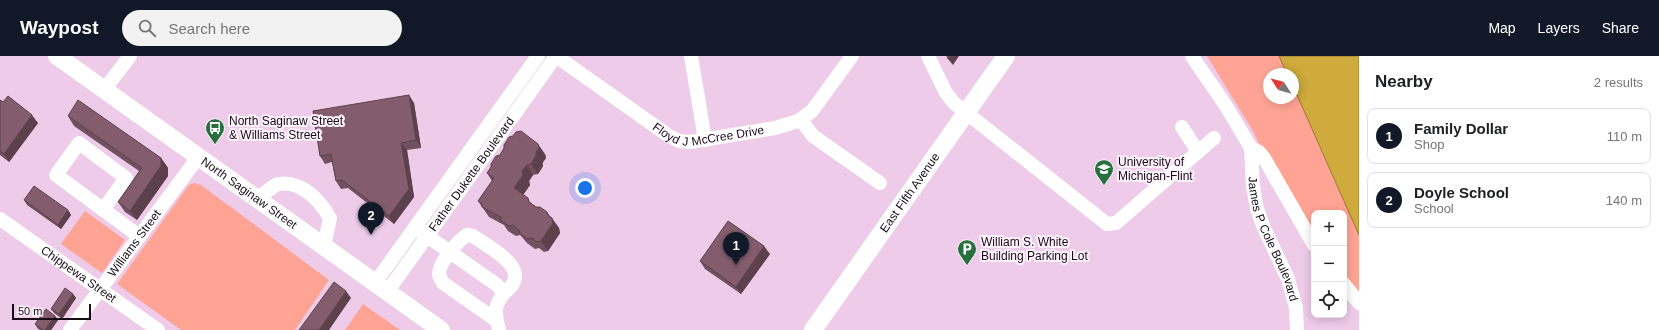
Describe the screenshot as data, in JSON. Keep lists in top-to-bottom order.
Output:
{
  "streets": {
    "main road": ["North Saginaw Street", "East Fifth Avenue"],
    "street": [
      "Floyd J McCree Drive",
      "Father Dukette Boulevard",
      "James P Cole Boulevard",
      "Williams Street",
      "Chippewa Street"
    ]
  },
  "crossings": [
    ["Floyd J McCree Drive", "Father Dukette Boulevard"],
    ["Father Dukette Boulevard", "North Saginaw Street"],
    ["North Saginaw Street", "Williams Street"],
    ["Williams Street", "Chippewa Street"]
  ],
  "places": {
    "bus stop": ["North Saginaw Street & Williams Street"],
    "school or university": ["University of Michigan-Flint"],
    "parking": ["William S. White Building Parking Lot"]
  },
  "scale_bar": "50 m",
  "north": "top left",
  "page": {
    "header": "Waypost",
    "search": "Search here",
    "nav": ["Map", "Layers", "Share"],
    "heading": ["Nearby", "2 results"],
    "list": [
      {
        "mark": "1",
        "name": "Family Dollar",
        "note": "Shop",
        "value": "110 m"
      },
      {
        "mark": "2",
        "name": "Doyle School",
        "note": "School",
        "value": "140 m"
      }
    ],
    "pins": ["2", "1"],
    "map_buttons": ["+", "−"],
    "scale": "50 m"
  }
}
